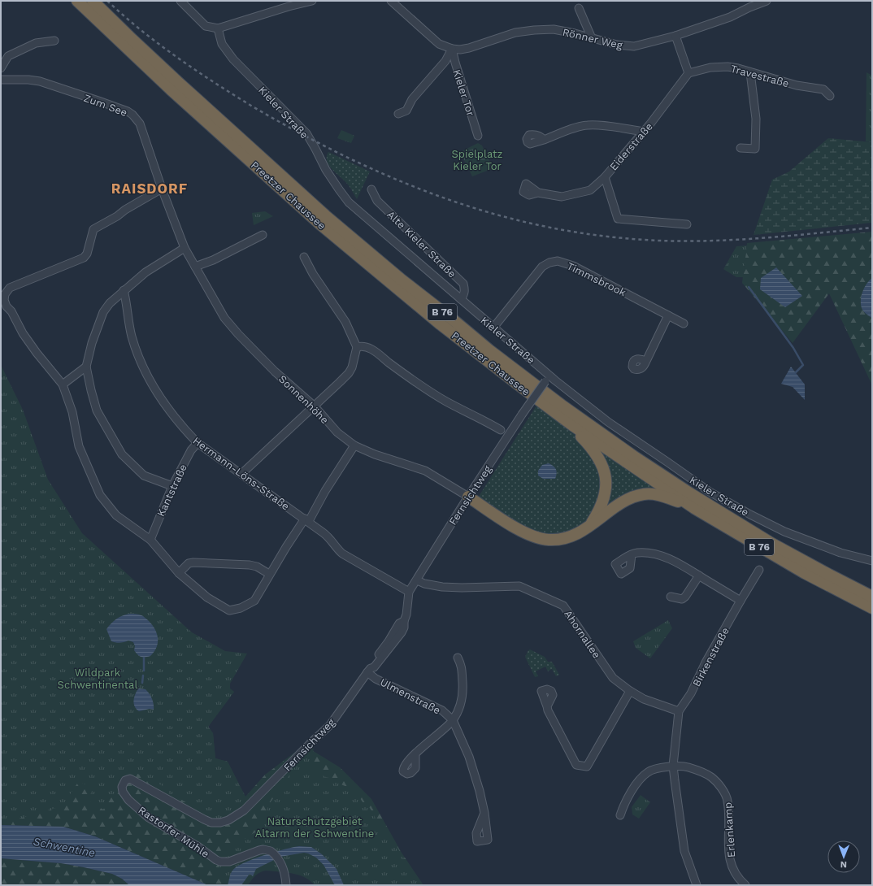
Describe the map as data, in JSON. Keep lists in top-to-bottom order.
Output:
{
  "streets": {
    "highway": ["Preetzer Chaussee", "B 76"],
    "street": [
      "Rönner Weg",
      "Travestraße",
      "Kieler Tor",
      "Zum See",
      "Kieler Straße",
      "Eiderstraße",
      "Alte Kieler Straße",
      "Timmsbrook",
      "Sonnenhöhe",
      "Hermann-Löns-Straße",
      "Kantstraße",
      "Fernsichtweg",
      "Ahornallee",
      "Birkenstraße",
      "Ulmenstraße",
      "Erlenkamp",
      "Rastorfer Mühle"
    ]
  },
  "crossings": [
    ["Rönner Weg", "Kieler Tor"],
    ["Travestraße", "Eiderstraße"],
    ["Zum See", "Sonnenhöhe"],
    ["Kieler Straße", "Alte Kieler Straße"],
    ["Kieler Straße", "Timmsbrook"],
    ["Kieler Straße", "Fernsichtweg"],
    ["Preetzer Chaussee", "B 76"],
    ["B 76", "Sonnenhöhe"],
    ["B 76", "Fernsichtweg"],
    ["Sonnenhöhe", "Fernsichtweg"],
    ["Hermann-Löns-Straße", "Kantstraße"],
    ["Hermann-Löns-Straße", "Fernsichtweg"],
    ["Fernsichtweg", "Ahornallee"],
    ["Fernsichtweg", "Ulmenstraße"],
    ["Fernsichtweg", "Rastorfer Mühle"],
    ["Ahornallee", "Birkenstraße"]
  ],
  "districts": ["RAISDORF"],
  "water": ["Schwentine"],
  "parks": ["Spielplatz Kieler Tor", "Wildpark Schwentinental", "Naturschutzgebiet Altarm der Schwentine"],
  "north": "bottom"
}
